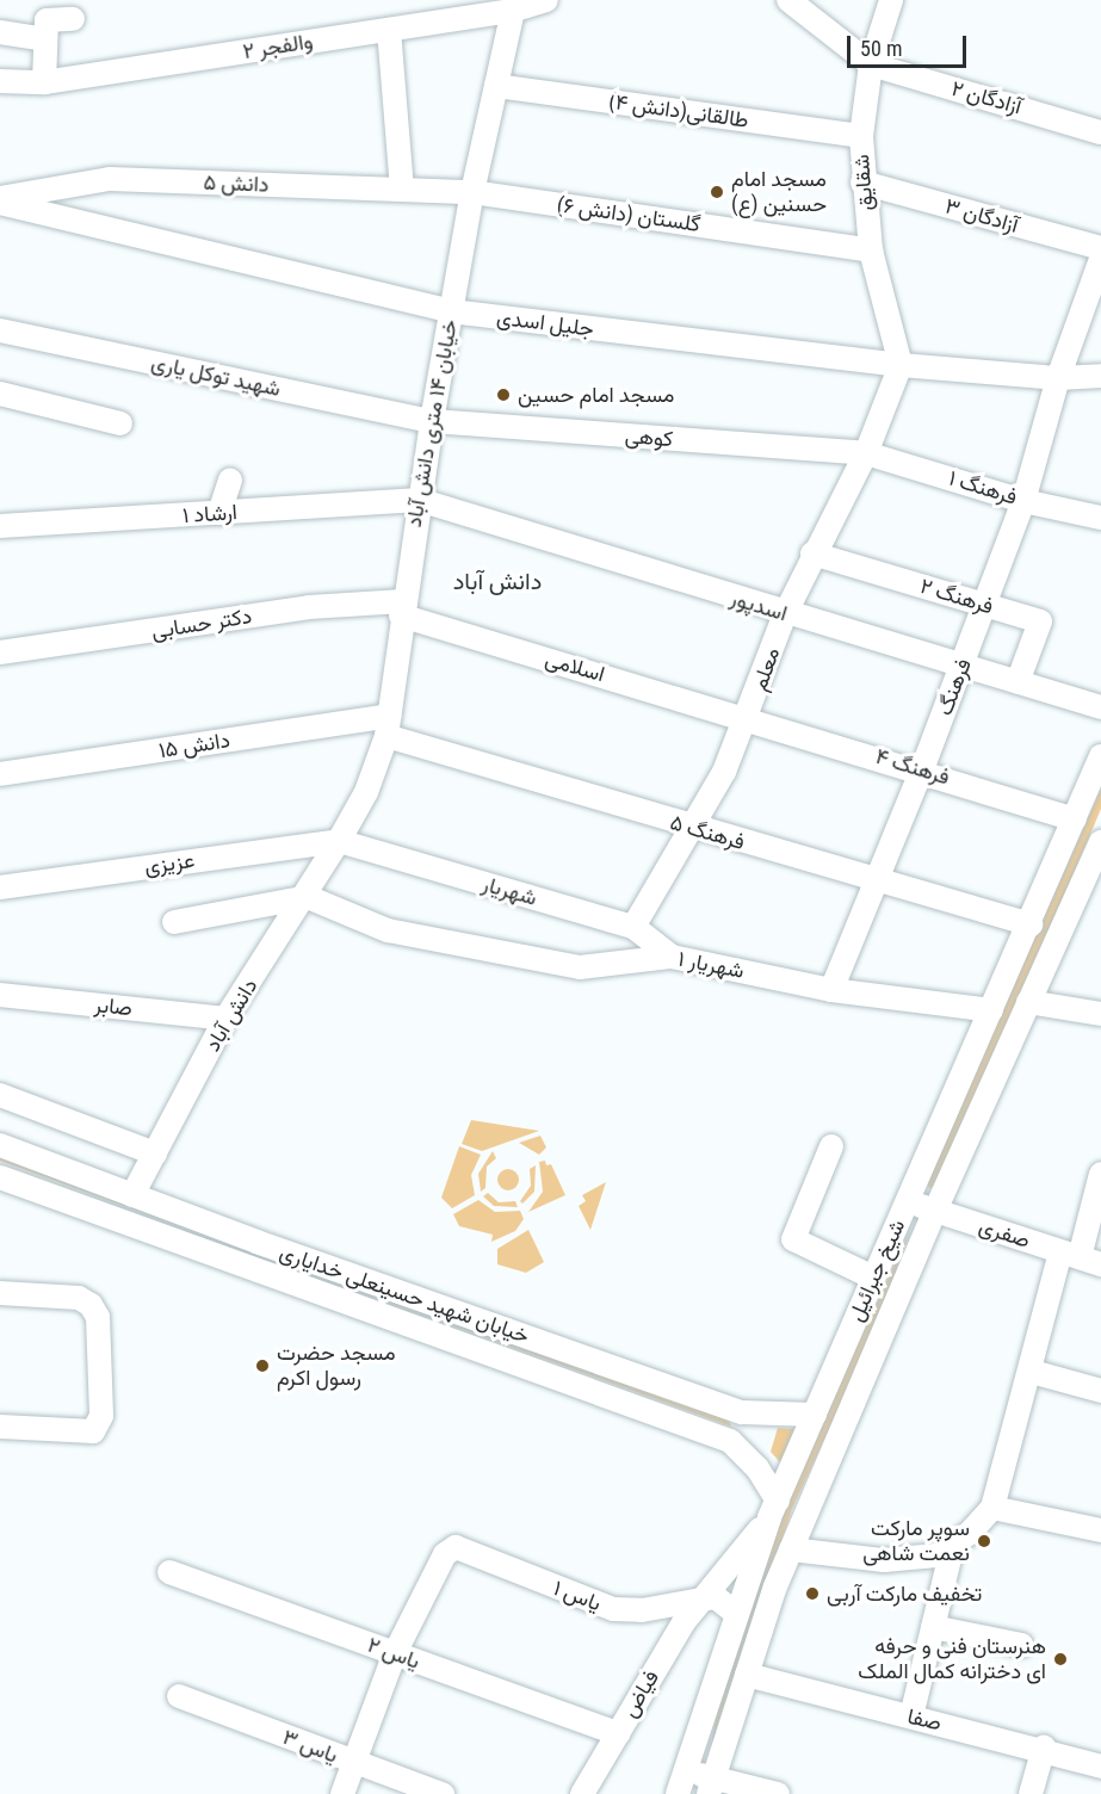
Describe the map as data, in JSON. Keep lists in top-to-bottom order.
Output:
{
  "streets": {
    "street": [
      "والفجر ۲",
      "آزادگان ۲",
      "طالقانی(دانش ۴)",
      "شقایق",
      "دانش ۵",
      "گلستان (دانش ۶)",
      "آزادگان ۳",
      "جلیل اسدی",
      "شهید توکل یاری",
      "خیابان ۱۴ متری دانش آباد",
      "کوهی",
      "فرهنگ ۱",
      "ارشاد ۱",
      "فرهنگ ۲",
      "اسدپور",
      "دکتر حسابی",
      "اسلامی",
      "معلم",
      "فرهنگ",
      "دانش ۱۵",
      "فرهنگ ۴",
      "فرهنگ ۵",
      "عزیزی",
      "شهریار",
      "شهریار ۱",
      "صابر",
      "دانش آباد",
      "صفری",
      "شیخ جبرائیل",
      "خیابان شهید حسینعلی خدایاری",
      "یاس ۱",
      "یاس ۲",
      "فیاض",
      "صفا",
      "یاس ۳"
    ]
  },
  "crossings": [
    ["والفجر ۲", "خیابان ۱۴ متری دانش آباد"],
    ["آزادگان ۲", "شقایق"],
    ["طالقانی(دانش ۴)", "شقایق"],
    ["طالقانی(دانش ۴)", "خیابان ۱۴ متری دانش آباد"],
    ["شقایق", "گلستان (دانش ۶)"],
    ["شقایق", "آزادگان ۳"],
    ["شقایق", "جلیل اسدی"],
    ["شقایق", "معلم"],
    ["دانش ۵", "گلستان (دانش ۶)"],
    ["دانش ۵", "جلیل اسدی"],
    ["دانش ۵", "خیابان ۱۴ متری دانش آباد"],
    ["گلستان (دانش ۶)", "خیابان ۱۴ متری دانش آباد"],
    ["جلیل اسدی", "خیابان ۱۴ متری دانش آباد"],
    ["جلیل اسدی", "معلم"],
    ["جلیل اسدی", "فرهنگ"],
    ["شهید توکل یاری", "خیابان ۱۴ متری دانش آباد"],
    ["شهید توکل یاری", "کوهی"],
    ["خیابان ۱۴ متری دانش آباد", "کوهی"],
    ["خیابان ۱۴ متری دانش آباد", "ارشاد ۱"],
    ["خیابان ۱۴ متری دانش آباد", "اسدپور"],
    ["خیابان ۱۴ متری دانش آباد", "دکتر حسابی"],
    ["خیابان ۱۴ متری دانش آباد", "اسلامی"],
    ["خیابان ۱۴ متری دانش آباد", "دانش ۱۵"],
    ["خیابان ۱۴ متری دانش آباد", "فرهنگ ۵"],
    ["خیابان ۱۴ متری دانش آباد", "عزیزی"],
    ["خیابان ۱۴ متری دانش آباد", "شهریار"],
    ["خیابان ۱۴ متری دانش آباد", "دانش آباد"],
    ["کوهی", "فرهنگ ۱"],
    ["کوهی", "معلم"],
    ["فرهنگ ۱", "معلم"],
    ["فرهنگ ۱", "فرهنگ"],
    ["ارشاد ۱", "اسدپور"],
    ["فرهنگ ۲", "اسدپور"],
    ["فرهنگ ۲", "معلم"],
    ["فرهنگ ۲", "فرهنگ"],
    ["اسدپور", "معلم"],
    ["اسدپور", "فرهنگ"],
    ["دکتر حسابی", "اسلامی"],
    ["اسلامی", "معلم"],
    ["اسلامی", "فرهنگ ۴"],
    ["معلم", "فرهنگ ۴"],
    ["معلم", "فرهنگ ۵"],
    ["معلم", "شهریار"],
    ["فرهنگ", "فرهنگ ۴"],
    ["فرهنگ", "فرهنگ ۵"],
    ["فرهنگ", "شهریار ۱"],
    ["دانش ۱۵", "فرهنگ ۵"],
    ["فرهنگ ۴", "شیخ جبرائیل"],
    ["فرهنگ ۵", "شیخ جبرائیل"],
    ["عزیزی", "شهریار"],
    ["عزیزی", "دانش آباد"],
    ["شهریار", "شهریار ۱"],
    ["شهریار", "دانش آباد"],
    ["شهریار ۱", "دانش آباد"],
    ["شهریار ۱", "شیخ جبرائیل"],
    ["صابر", "دانش آباد"],
    ["دانش آباد", "خیابان شهید حسینعلی خدایاری"],
    ["صفری", "شیخ جبرائیل"],
    ["شیخ جبرائیل", "خیابان شهید حسینعلی خدایاری"],
    ["شیخ جبرائیل", "فیاض"],
    ["شیخ جبرائیل", "صفا"],
    ["خیابان شهید حسینعلی خدایاری", "فیاض"],
    ["یاس ۱", "یاس ۲"],
    ["یاس ۱", "فیاض"],
    ["یاس ۲", "فیاض"]
  ],
  "districts": ["دانش آباد"],
  "places": [
    "مسجد امام حسنین (ع)",
    "مسجد امام حسین",
    "مسجد حضرت رسول اکرم",
    "سوپر مارکت نعمت شاهی",
    "تخفیف مارکت آربی",
    "هنرستان فنی و حرفه ای دخترانه کمال الملک"
  ],
  "scale_bar": "50 m"
}
